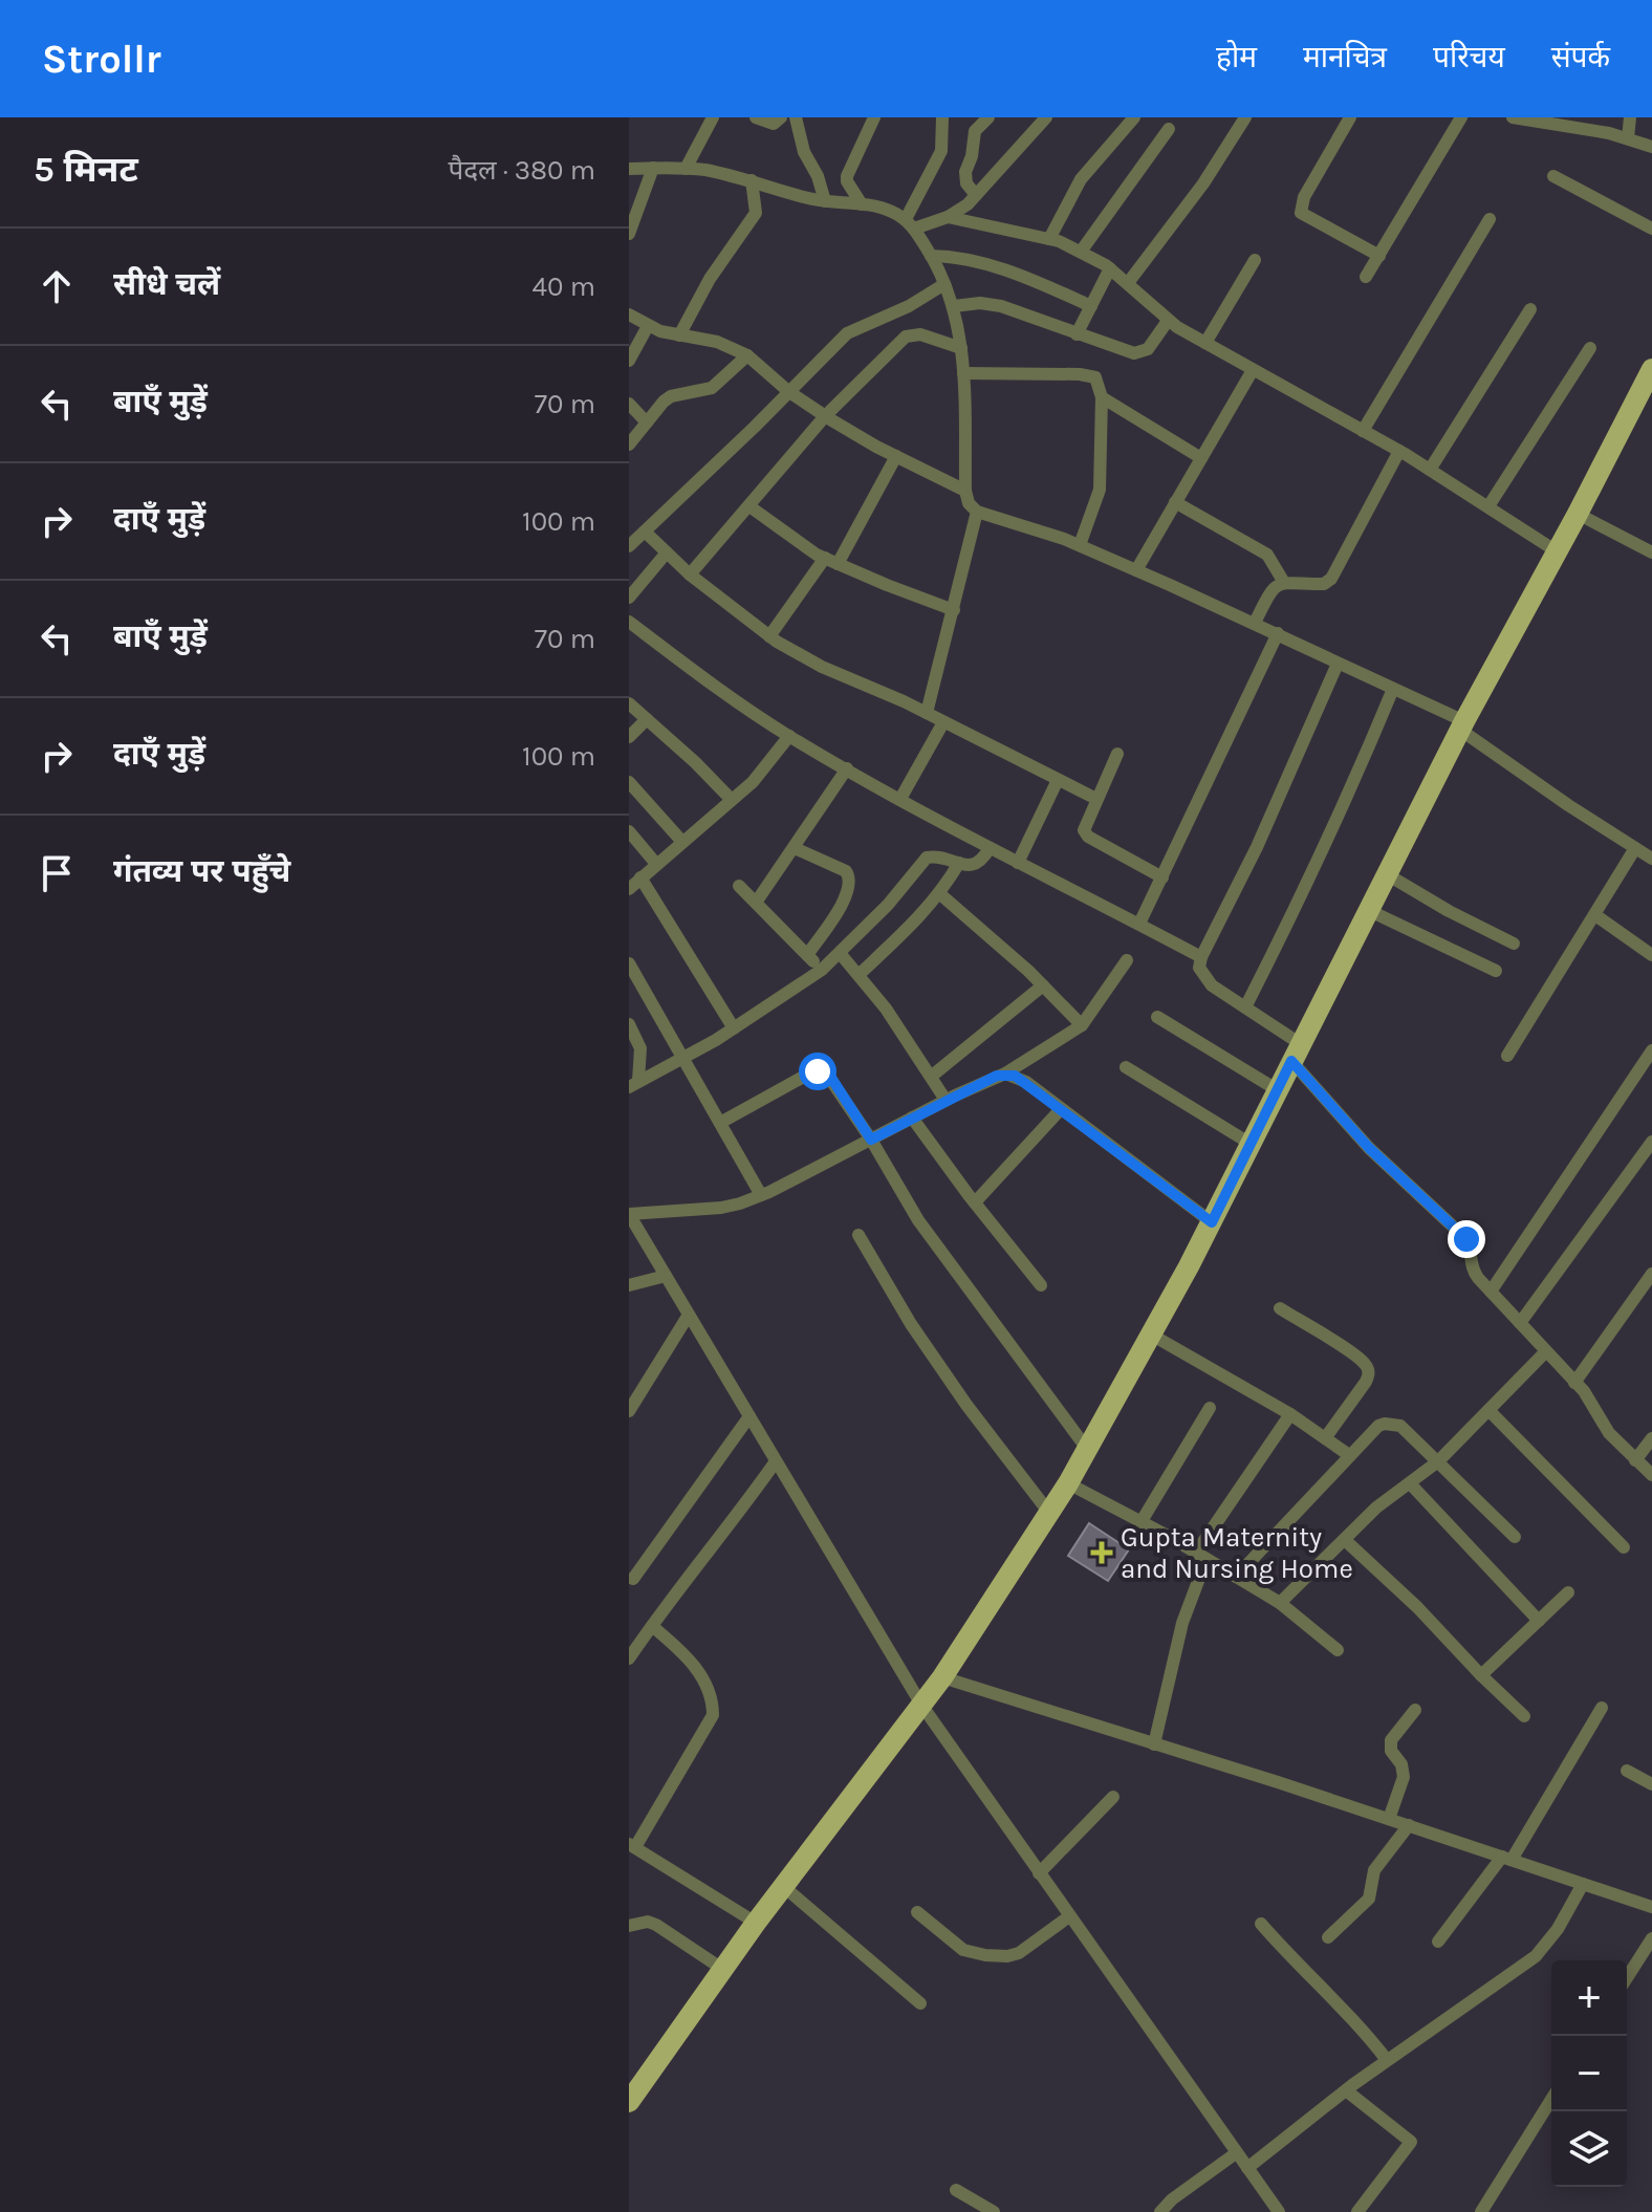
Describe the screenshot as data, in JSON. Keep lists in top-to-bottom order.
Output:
{
  "places": {
    "health": ["Gupta Maternity and Nursing Home"]
  },
  "page": {
    "header": "Strollr",
    "nav": [
      "होम",
      "मानचित्र",
      "परिचय",
      "संपर्क"
    ],
    "heading": ["5 मिनट", "पैदल · 380 m"],
    "list": [
      ["सीधे चलें", "40 m"],
      ["बाएँ मुड़ें", "70 m"],
      ["दाएँ मुड़ें", "100 m"],
      ["बाएँ मुड़ें", "70 m"],
      ["दाएँ मुड़ें", "100 m"],
      "गंतव्य पर पहुँचे"
    ],
    "map_buttons": ["+", "−"]
  }
}
